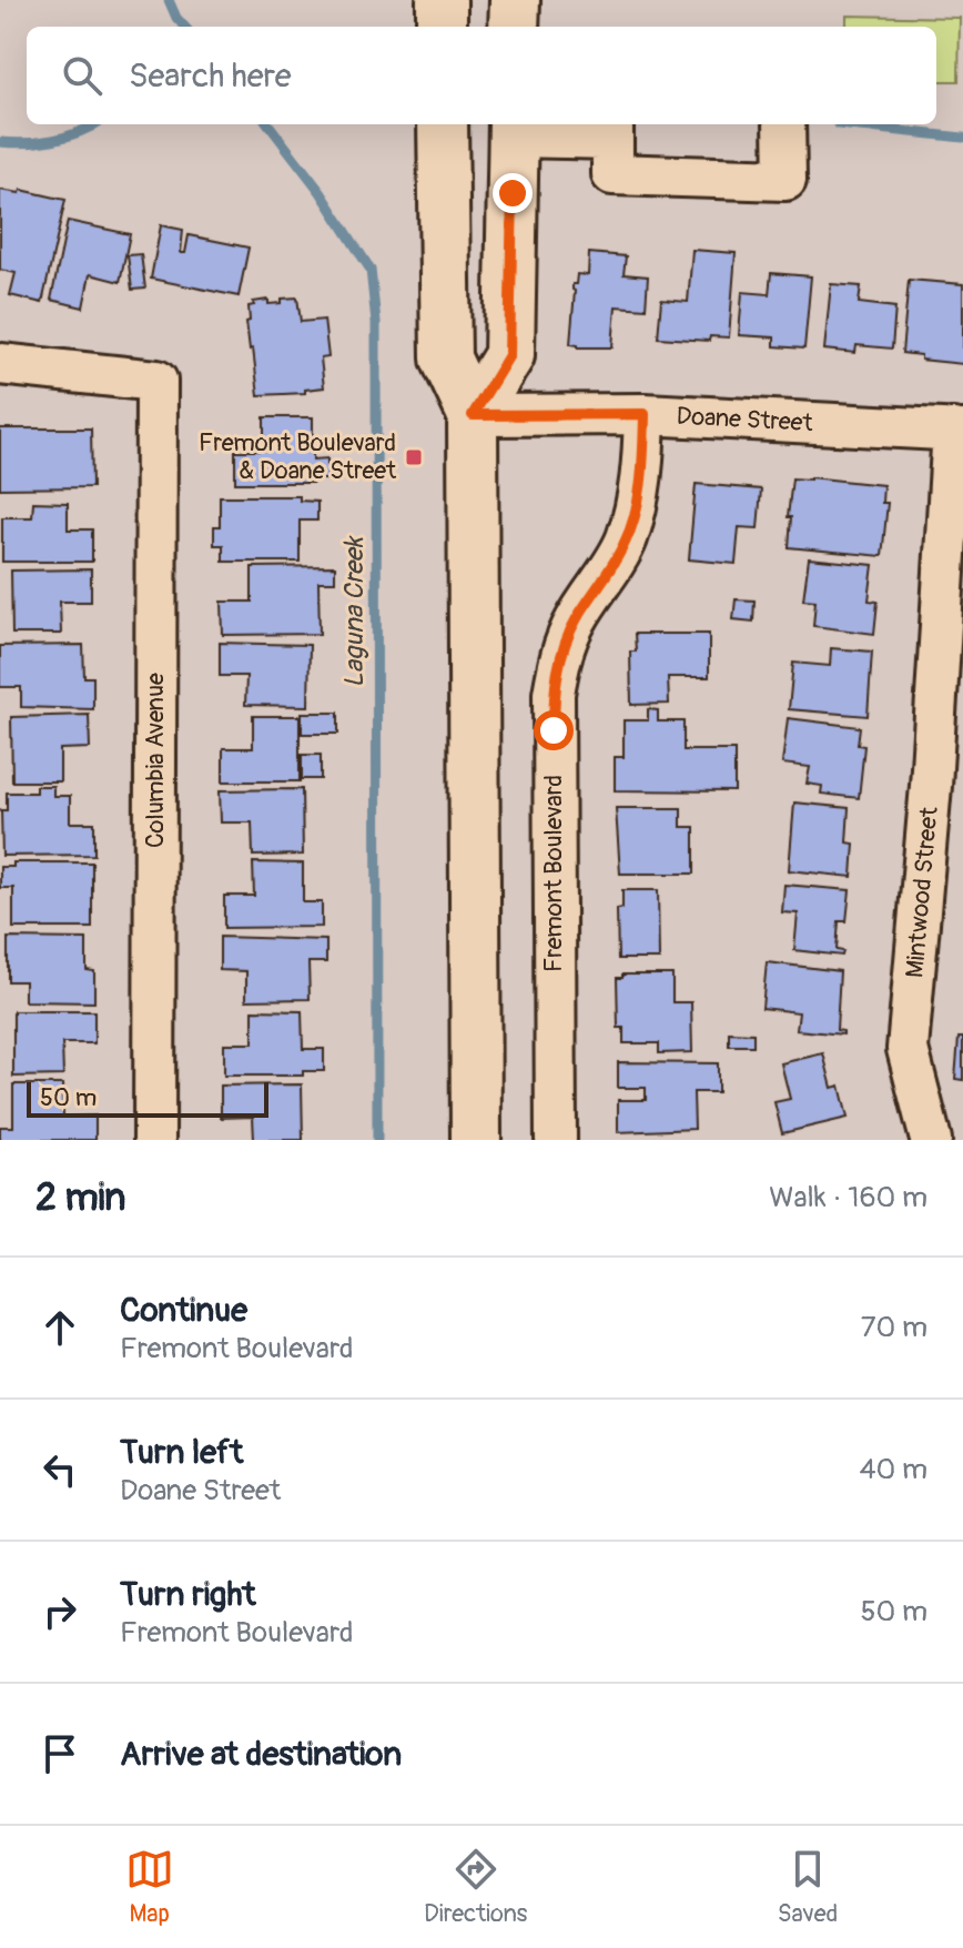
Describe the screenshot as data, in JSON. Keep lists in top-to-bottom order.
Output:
{
  "streets": {
    "street": [
      "Doane Street",
      "Columbia Avenue",
      "Fremont Boulevard",
      "Mintwood Street"
    ]
  },
  "crossings": [
    ["Doane Street", "Fremont Boulevard"],
    ["Doane Street", "Mintwood Street"]
  ],
  "water": ["Laguna Creek"],
  "places": {
    "transit": ["Fremont Boulevard & Doane Street"]
  },
  "scale_bar": "50 m",
  "page": {
    "search": "Search here",
    "scale": "50 m",
    "heading": ["2 min", "Walk · 160 m"],
    "list": [
      ["Continue", "Fremont Boulevard", "70 m"],
      ["Turn left", "Doane Street", "40 m"],
      ["Turn right", "Fremont Boulevard", "50 m"],
      "Arrive at destination"
    ],
    "nav": ["Map", "Directions", "Saved"]
  }
}
